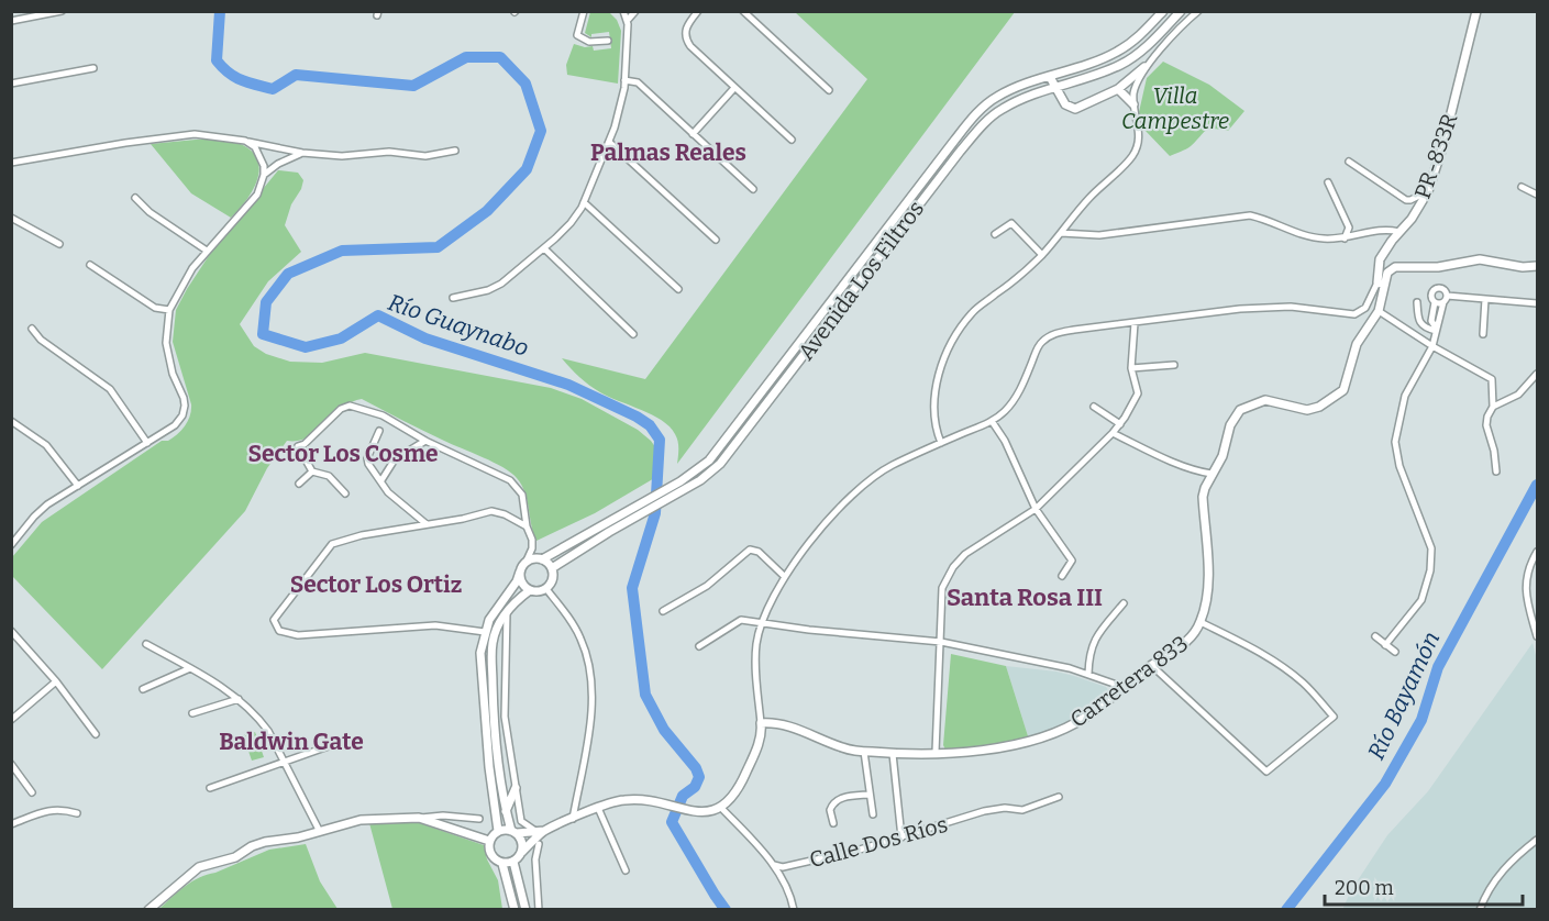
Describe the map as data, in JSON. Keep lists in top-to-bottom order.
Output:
{
  "streets": {
    "main road": ["PR-833R", "Avenida Los Filtros", "Carretera 833"],
    "street": ["Calle Dos Ríos"]
  },
  "crossings": [
    ["PR-833R", "Carretera 833"]
  ],
  "districts": [
    "Palmas Reales",
    "Sector Los Cosme",
    "Sector Los Ortiz",
    "Santa Rosa III",
    "Baldwin Gate"
  ],
  "water": ["Río Guaynabo", "Río Bayamón"],
  "parks": ["Villa Campestre"],
  "scale_bar": "200 m"
}
